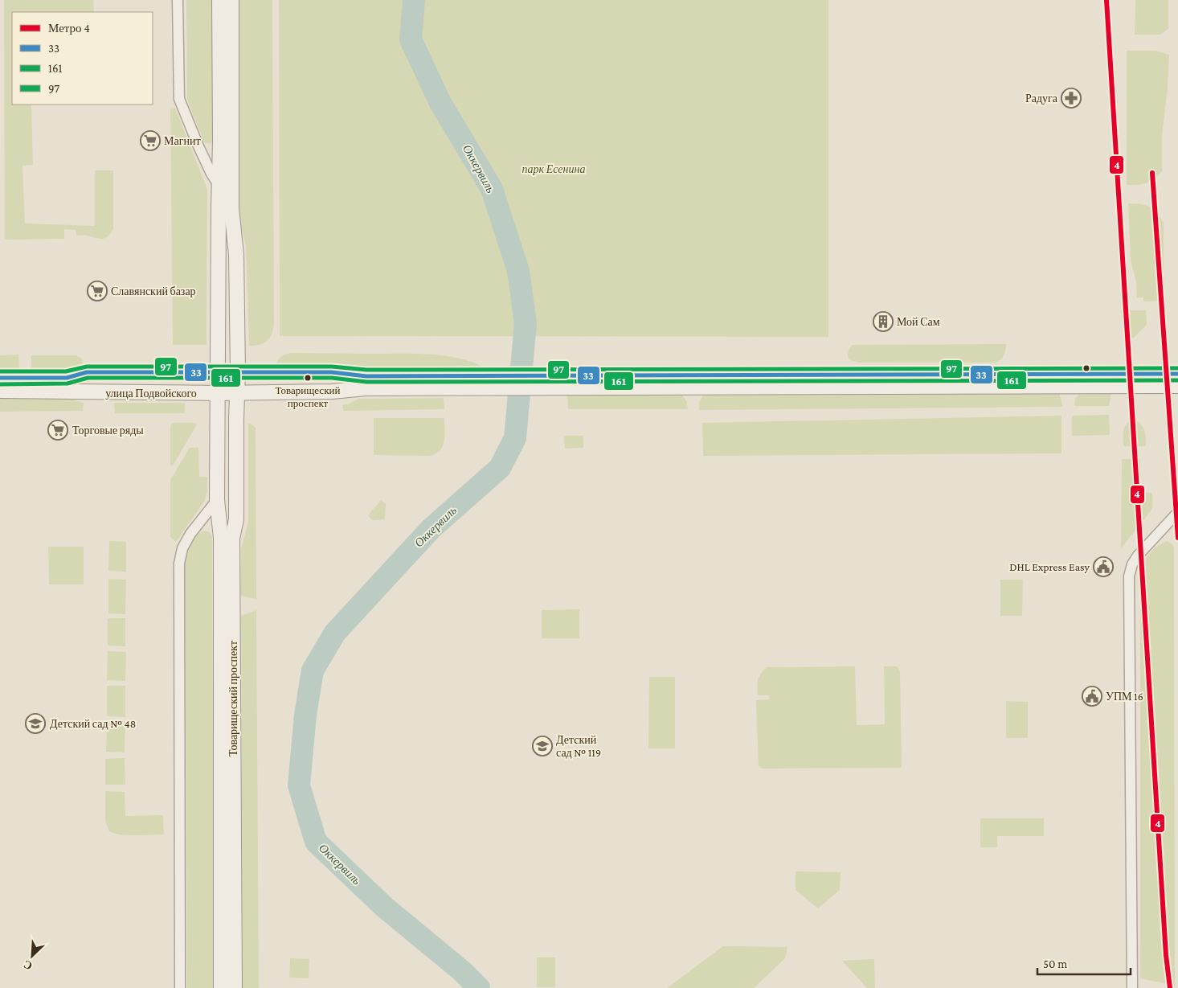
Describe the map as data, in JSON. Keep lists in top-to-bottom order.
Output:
{
  "streets": {
    "street": ["улица Подвойского", "Товарищеский проспект"]
  },
  "crossings": [
    ["улица Подвойского", "Товарищеский проспект"]
  ],
  "water": ["Оккервиль"],
  "parks": ["парк Есенина"],
  "places": {
    "pharmacy": ["Радуга"],
    "supermarket": ["Магнит", "Славянский базар", "Торговые ряды"],
    "building": ["Мой Сам"],
    "other": ["Товарищеский проспект"],
    "public building": ["DHL Express Easy", "УПМ 16"],
    "school or university": ["Детский сад № 48", "Детский сад № 119"]
  },
  "lines": [
    "metro line 4",
    "transit line 97",
    "transit line 33",
    "transit line 161"
  ],
  "legend": [
    "Метро 4",
    "33",
    "161",
    "97"
  ],
  "scale_bar": "50 m",
  "north": "bottom left"
}
